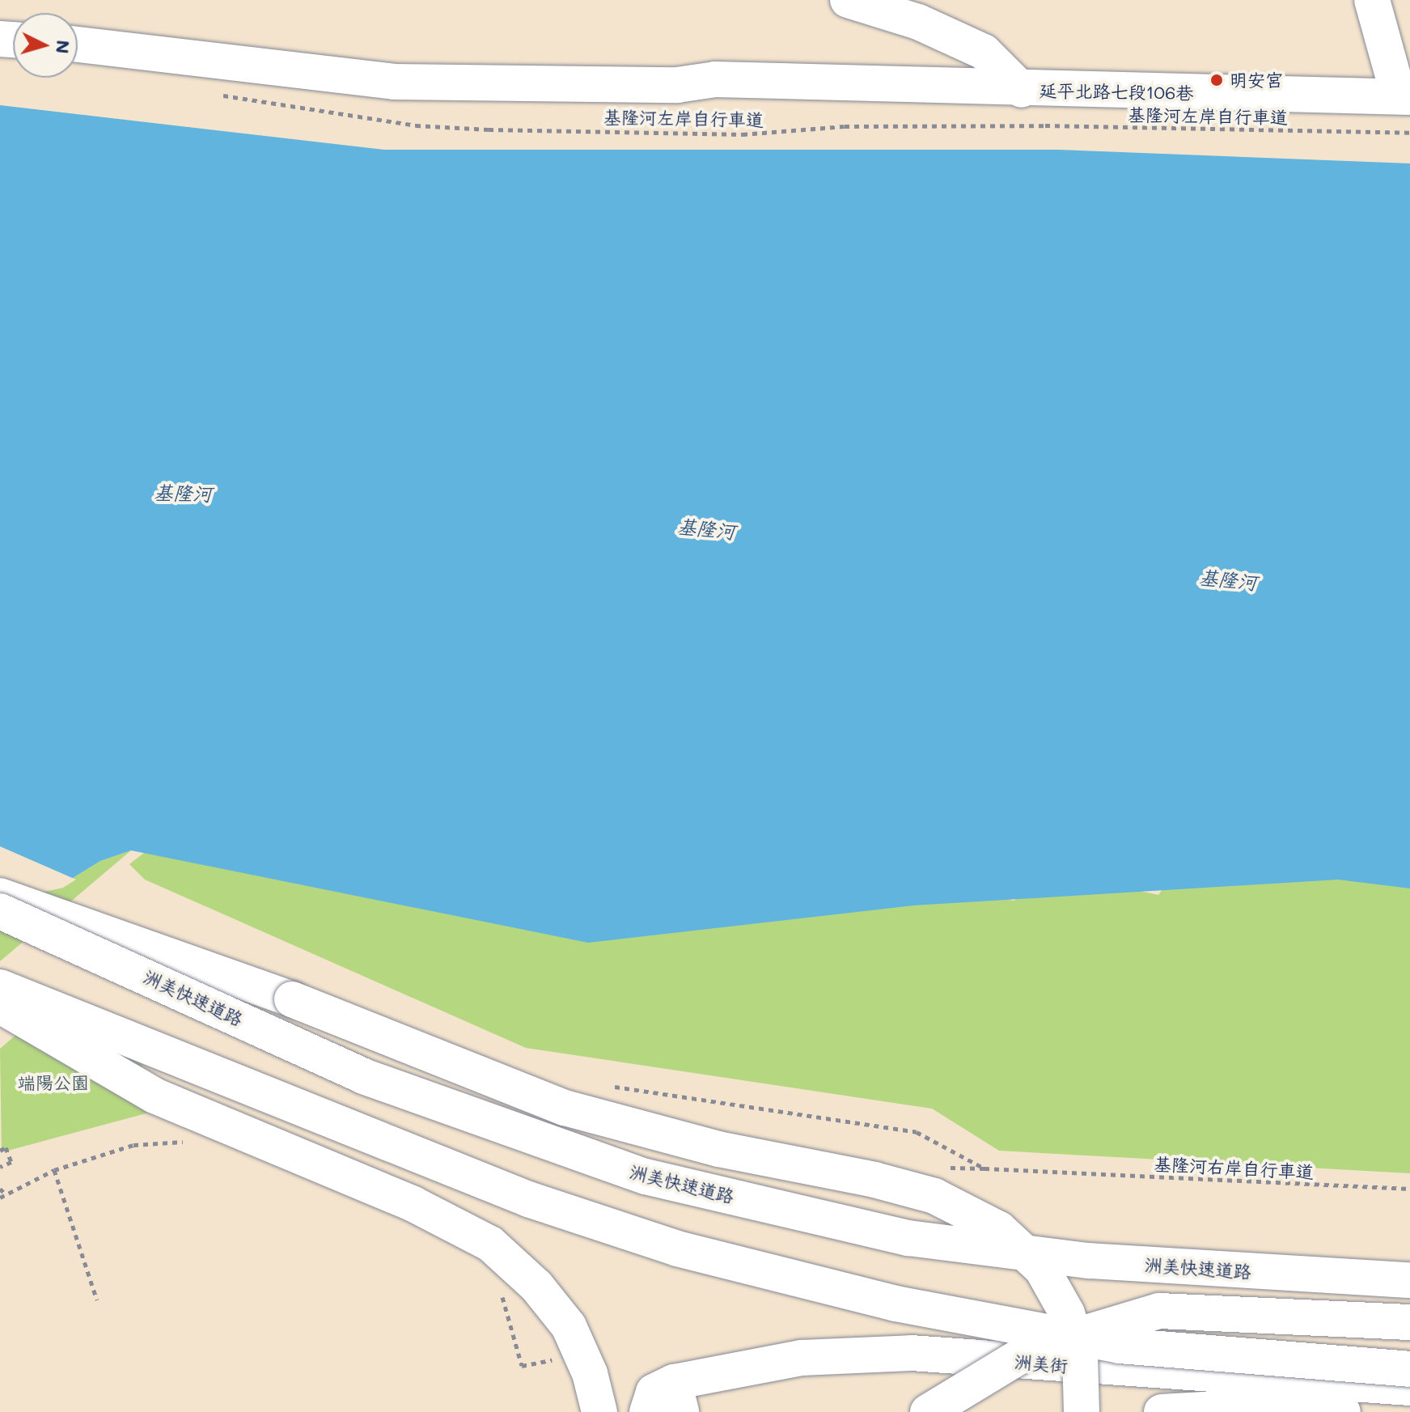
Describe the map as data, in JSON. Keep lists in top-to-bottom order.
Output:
{
  "streets": {
    "main road": ["延平北路七段106巷", "洲美快速道路", "洲美街"],
    "path": ["基隆河左岸自行車道", "基隆河右岸自行車道"]
  },
  "water": ["基隆河"],
  "parks": ["端陽公園"],
  "places": ["明安宮"],
  "north": "right"
}
